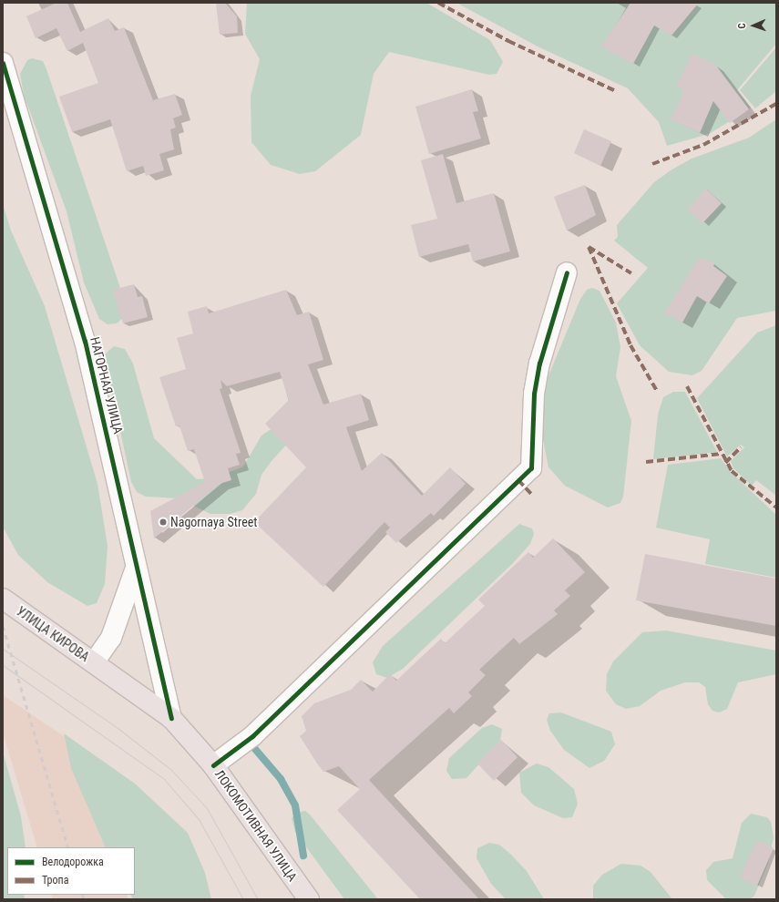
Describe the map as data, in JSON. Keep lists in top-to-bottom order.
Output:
{
  "streets": {
    "main road": ["УЛИЦА КИРОВА", "ЛОКОМОТИВНАЯ УЛИЦА"],
    "street": ["НАГОРНАЯ УЛИЦА"]
  },
  "crossings": [
    ["НАГОРНАЯ УЛИЦА", "УЛИЦА КИРОВА"],
    ["НАГОРНАЯ УЛИЦА", "ЛОКОМОТИВНАЯ УЛИЦА"],
    ["УЛИЦА КИРОВА", "ЛОКОМОТИВНАЯ УЛИЦА"]
  ],
  "places": ["Nagornaya Street"],
  "legend": ["Велодорожка", "Тропа"],
  "north": "left"
}
